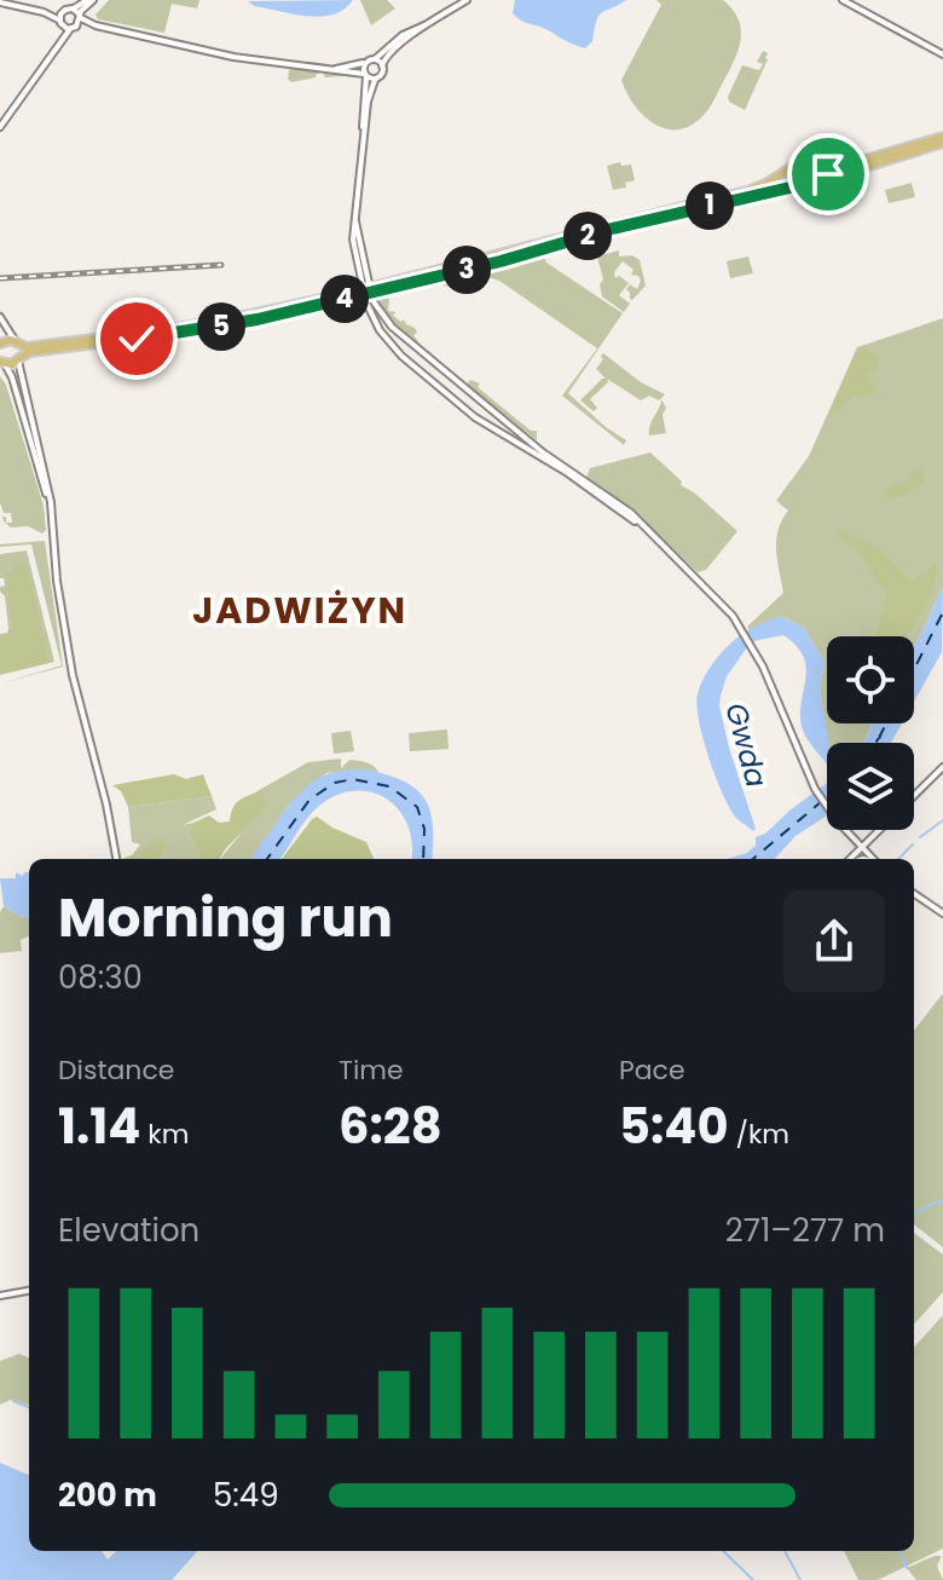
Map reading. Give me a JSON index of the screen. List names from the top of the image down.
{
  "districts": ["JADWIŻYN"],
  "water": ["Gwda"],
  "page": {
    "pins": [
      "1",
      "2",
      "3",
      "4",
      "5"
    ],
    "heading": ["Morning run", "08:30"],
    "stats": [
      ["Distance", "1.14 km"],
      ["Time", "6:28"],
      ["Pace", "5:40 /km"]
    ],
    "chart": ["Elevation", "271–277 m"],
    "list": [
      {
        "name": "200 m",
        "note": "5:49"
      }
    ]
  }
}
